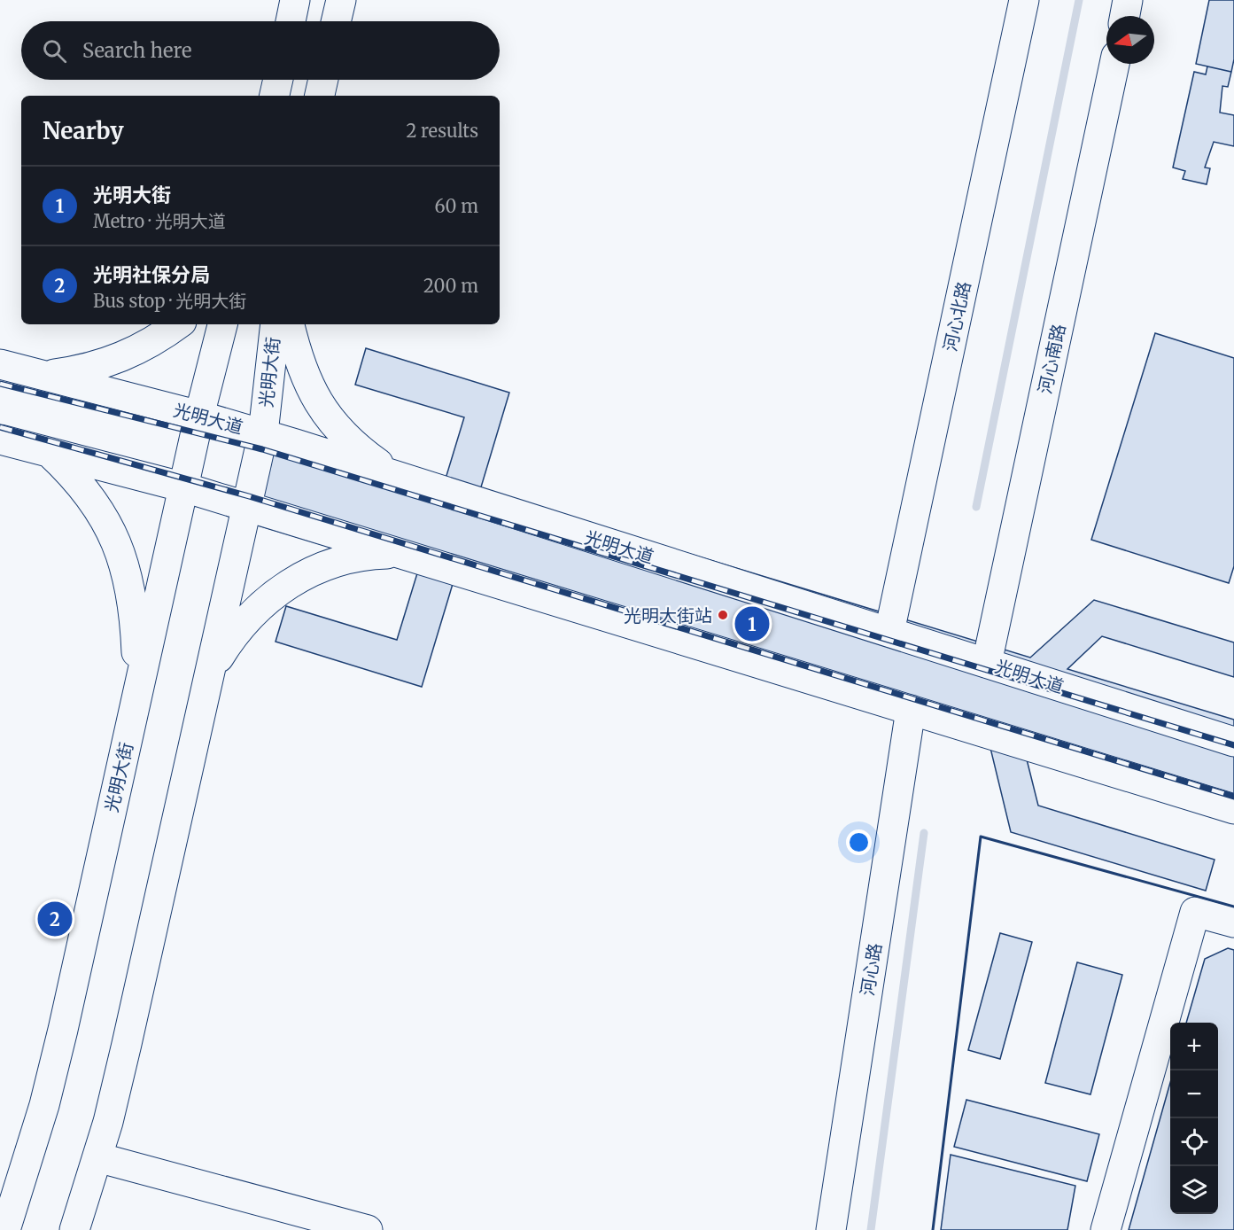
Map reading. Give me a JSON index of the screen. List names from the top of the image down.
{
  "streets": {
    "main road": [
      "河心北路",
      "河心南路",
      "光明大街",
      "光明大道",
      "河心路"
    ]
  },
  "crossings": [
    ["河心北路", "光明大道"],
    ["河心南路", "光明大道"],
    ["光明大街", "光明大道"]
  ],
  "places": ["光明大街站"],
  "north": "left",
  "page": {
    "search": "Search here",
    "heading": ["Nearby", "2 results"],
    "list": [
      {
        "mark": "1",
        "name": "光明大街",
        "note": "Metro · 光明大道",
        "value": "60 m"
      },
      {
        "mark": "2",
        "name": "光明社保分局",
        "note": "Bus stop · 光明大街",
        "value": "200 m"
      }
    ],
    "pins": ["1", "2"],
    "map_buttons": ["+", "−"]
  }
}
